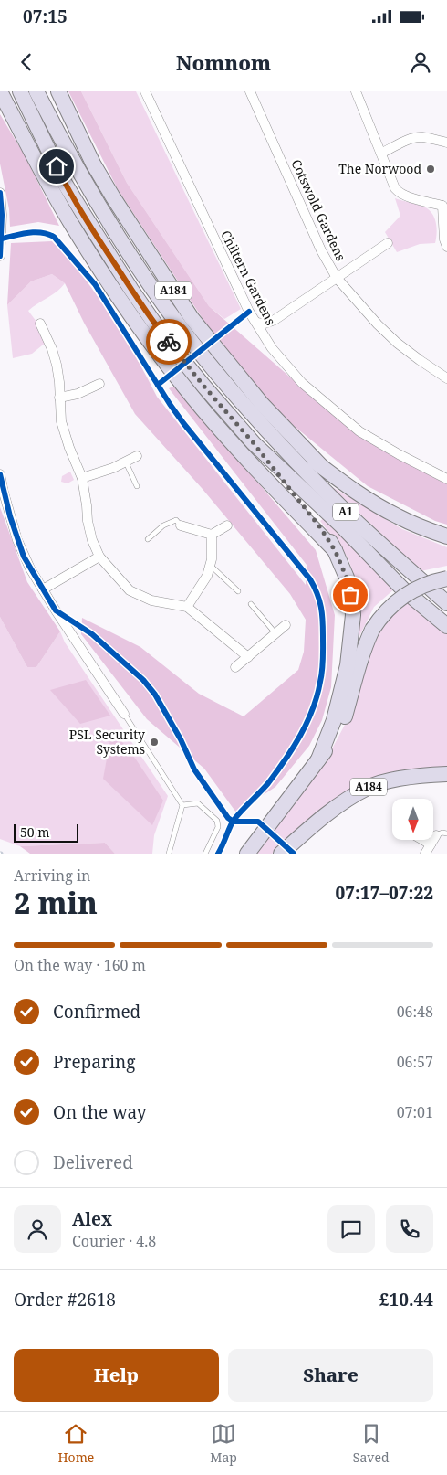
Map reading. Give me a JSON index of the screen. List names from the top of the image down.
{
  "streets": {
    "highway": ["A184", "A1"],
    "street": ["Cotswold Gardens", "Chiltern Gardens"]
  },
  "crossings": [
    ["A184", "A1"]
  ],
  "places": ["The Norwood", "PSL Security Systems"],
  "scale_bar": "50 m",
  "north": "bottom",
  "page": {
    "status": "07:15",
    "header": "Nomnom",
    "scale": "50 m",
    "heading": ["2 min", "Arriving in", "07:17–07:22"],
    "panel": [
      "Alex",
      "Courier · 4.8",
      "Order #2618",
      "£10.44"
    ],
    "bar": "On the way · 160 m",
    "list": [
      ["Confirmed", "06:48"],
      ["Preparing", "06:57"],
      ["On the way", "07:01"],
      "Delivered"
    ],
    "buttons": ["Help", "Share"],
    "tabs": ["Home", "Map", "Saved"]
  }
}
